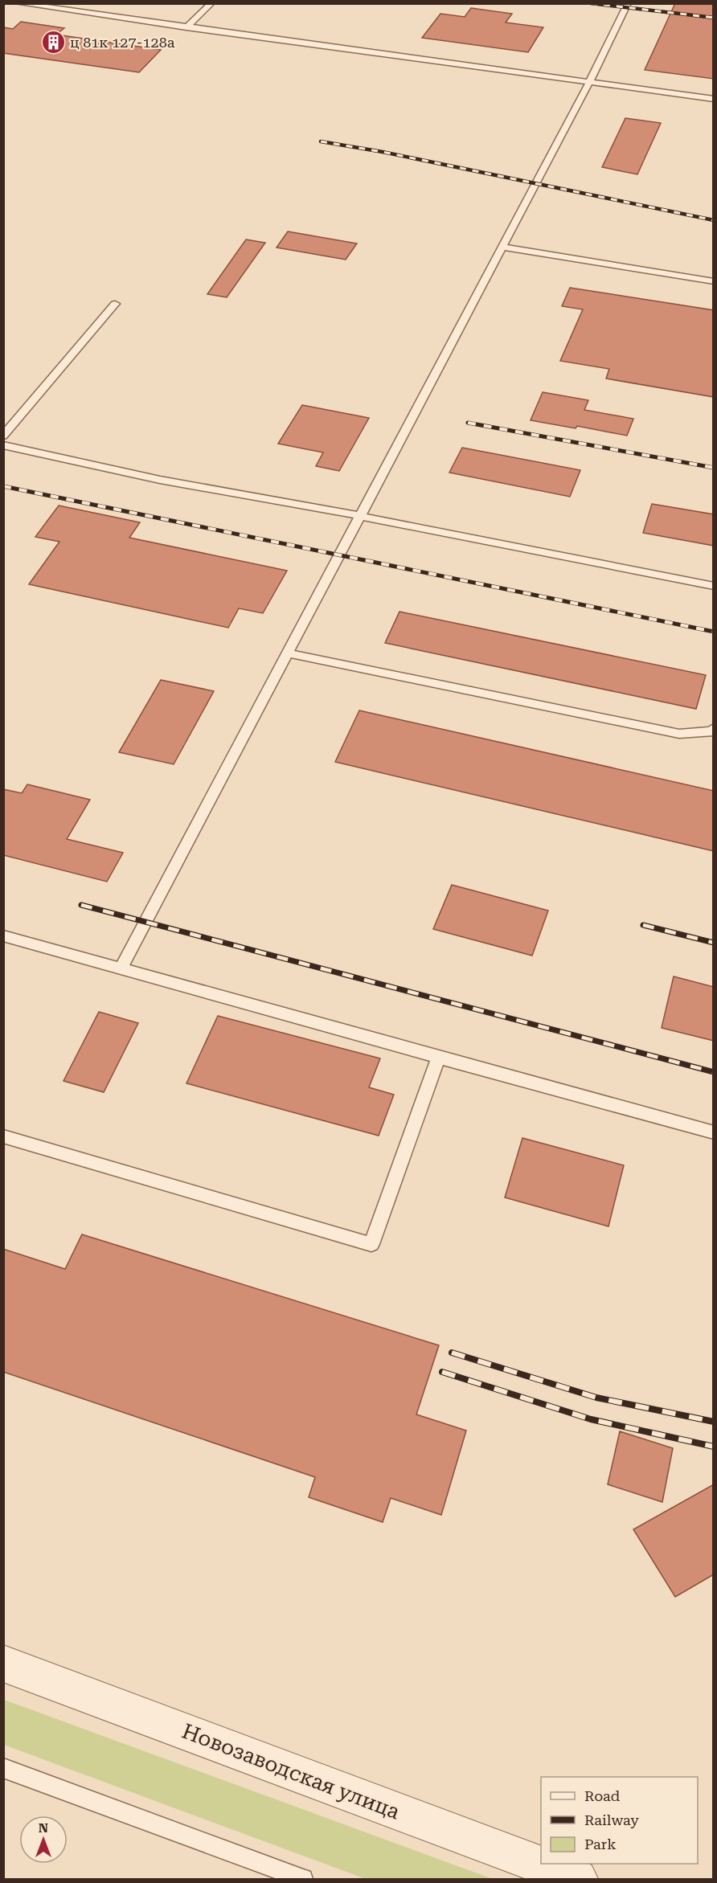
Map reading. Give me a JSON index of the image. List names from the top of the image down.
{
  "streets": {
    "street": ["Новозаводская улица"]
  },
  "places": {
    "building": ["ц 81к 127-128а"]
  },
  "legend": ["Road", "Railway", "Park"],
  "north": "top"
}
